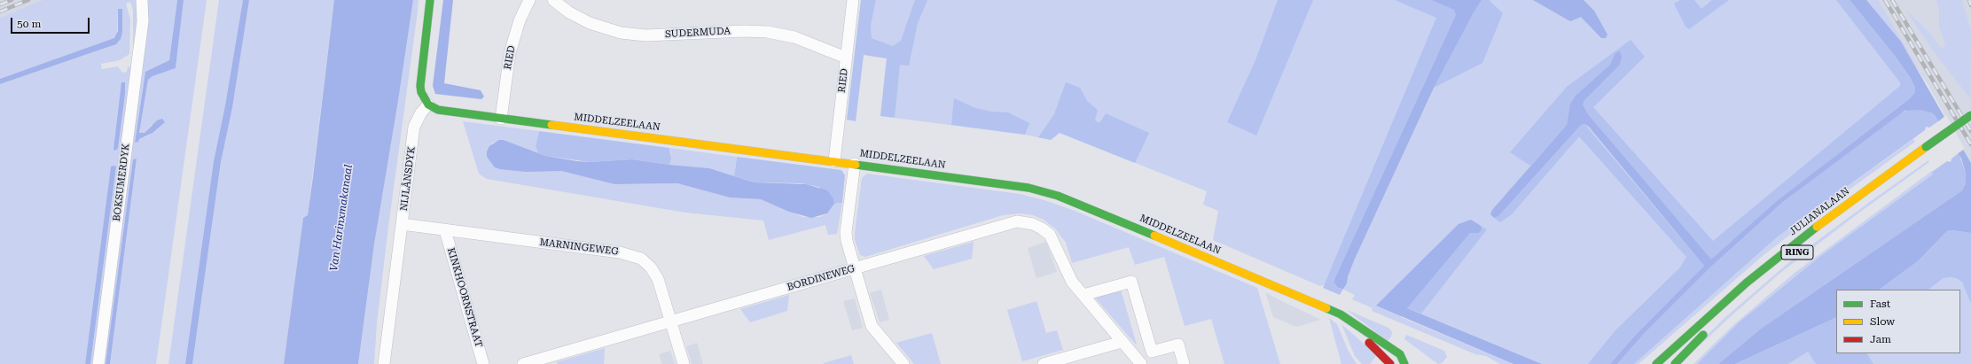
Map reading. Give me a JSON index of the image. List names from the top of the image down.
{
  "streets": {
    "street": [
      "SUDERMUDA",
      "RIED",
      "MIDDELZEELAAN",
      "NIJLÂNSDYK",
      "BOKSUMERDYK",
      "JULIANALAAN",
      "MARNINGEWEG",
      "RING",
      "BORDINEWEG",
      "KINKHOORNSTRAAT"
    ]
  },
  "crossings": [
    ["SUDERMUDA", "RIED"],
    ["RIED", "MIDDELZEELAAN"],
    ["MIDDELZEELAAN", "NIJLÂNSDYK"],
    ["NIJLÂNSDYK", "MARNINGEWEG"],
    ["MARNINGEWEG", "BORDINEWEG"],
    ["MARNINGEWEG", "KINKHOORNSTRAAT"]
  ],
  "water": ["Van Harinxmakanaal"],
  "legend": ["Fast", "Slow", "Jam"],
  "scale_bar": "50 m"
}
